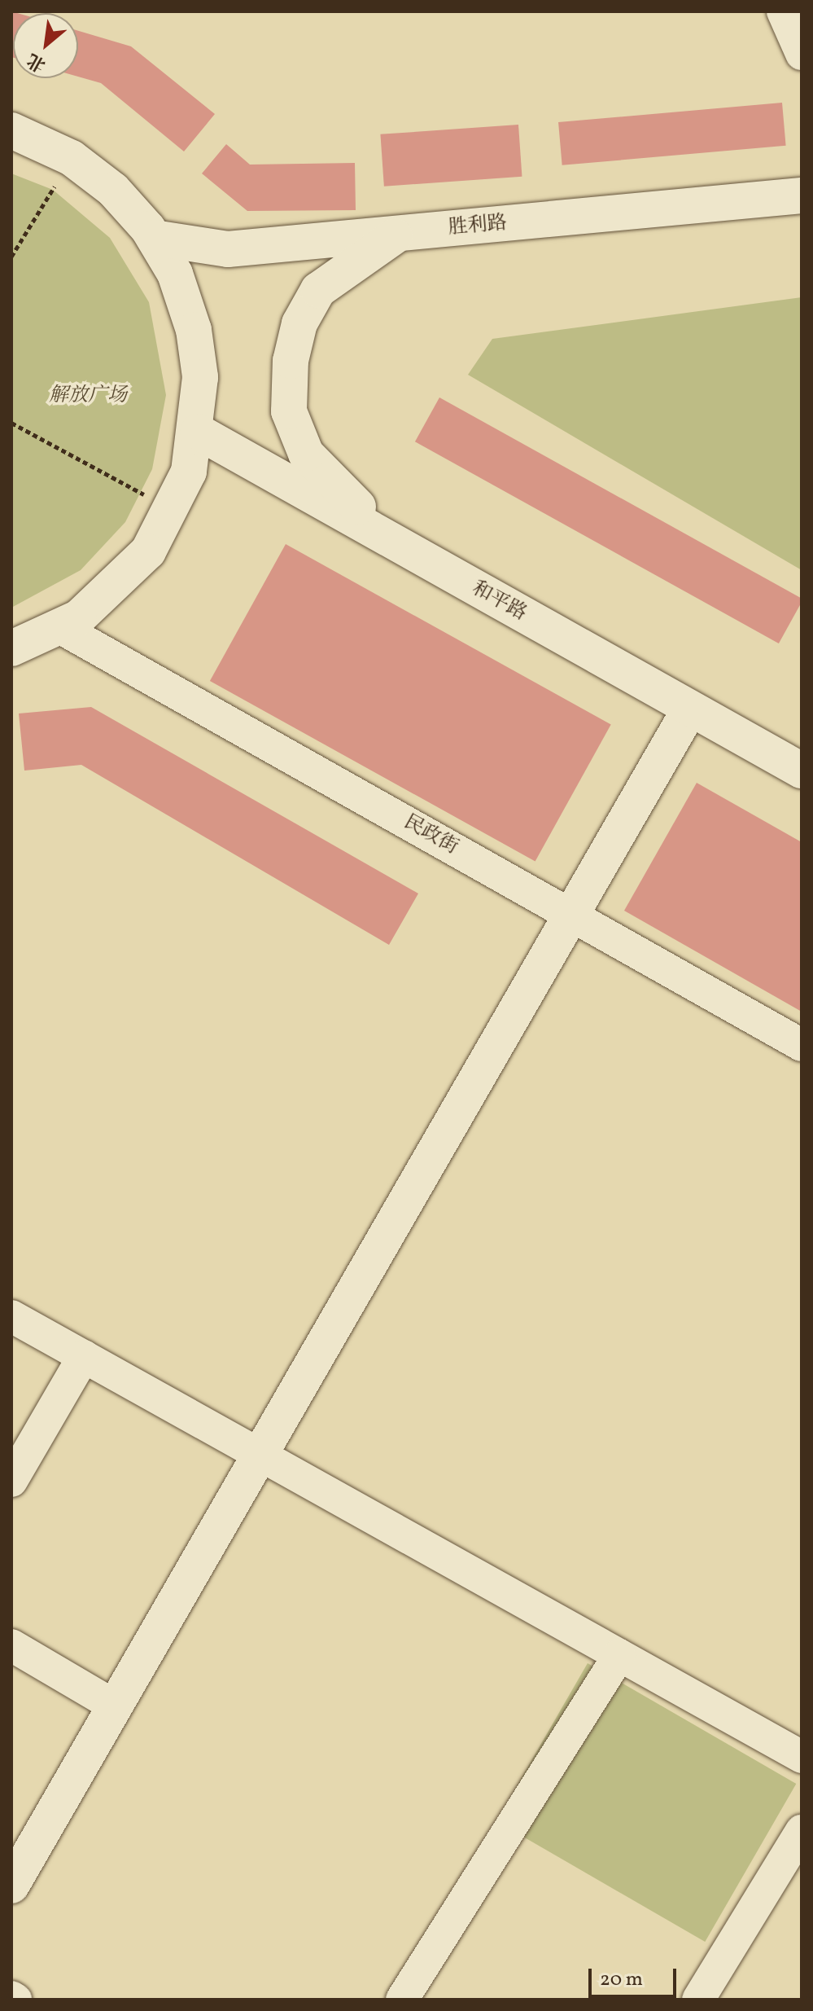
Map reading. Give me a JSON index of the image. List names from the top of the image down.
{
  "streets": {
    "main road": ["胜利路", "和平路"],
    "street": ["民政街"]
  },
  "parks": ["解放广场"],
  "scale_bar": "20 m",
  "north": "bottom left"
}
